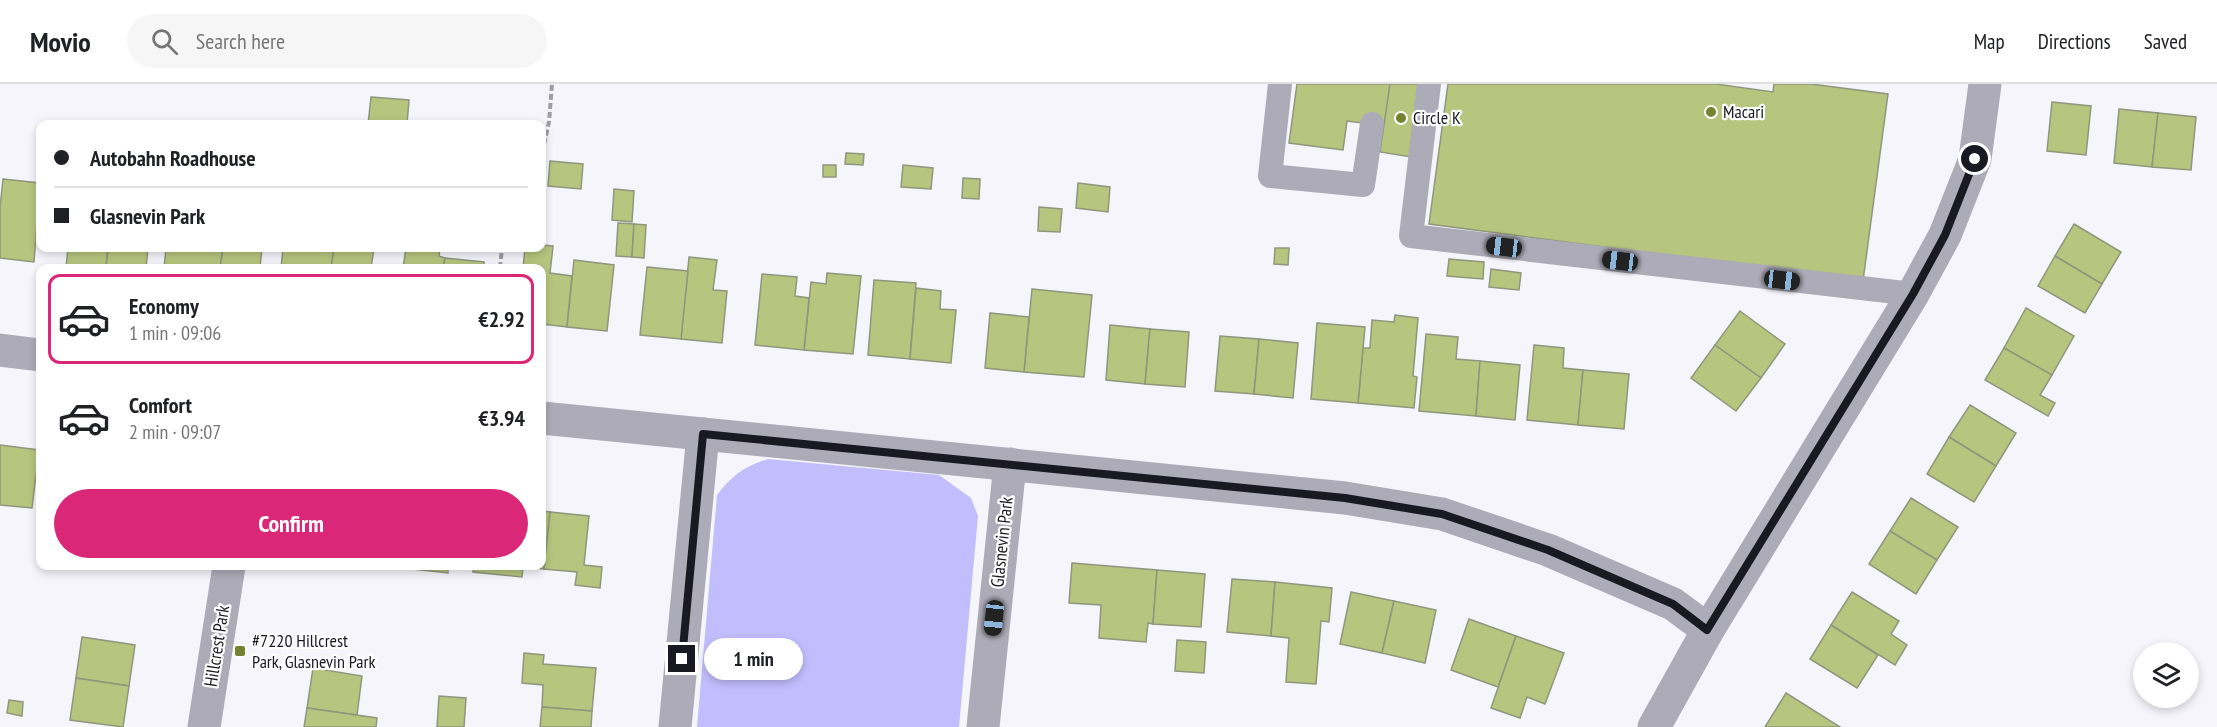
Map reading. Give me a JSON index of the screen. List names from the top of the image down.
{
  "streets": {
    "street": ["Glasnevin Park", "Hillcrest Park"]
  },
  "places": {
    "other": ["Macari", "Circle K"],
    "transit": ["#7220 Hillcrest Park, Glasnevin Park"]
  },
  "page": {
    "header": "Movio",
    "search": "Search here",
    "nav": ["Map", "Directions", "Saved"],
    "banner": ["Autobahn Roadhouse", "Glasnevin Park"],
    "list": [
      {
        "name": "Economy",
        "note": "1 min · 09:06",
        "value": "€2.92"
      },
      {
        "name": "Comfort",
        "note": "2 min · 09:07",
        "value": "€3.94"
      }
    ],
    "buttons": "Confirm",
    "bubble": "1 min"
  }
}
